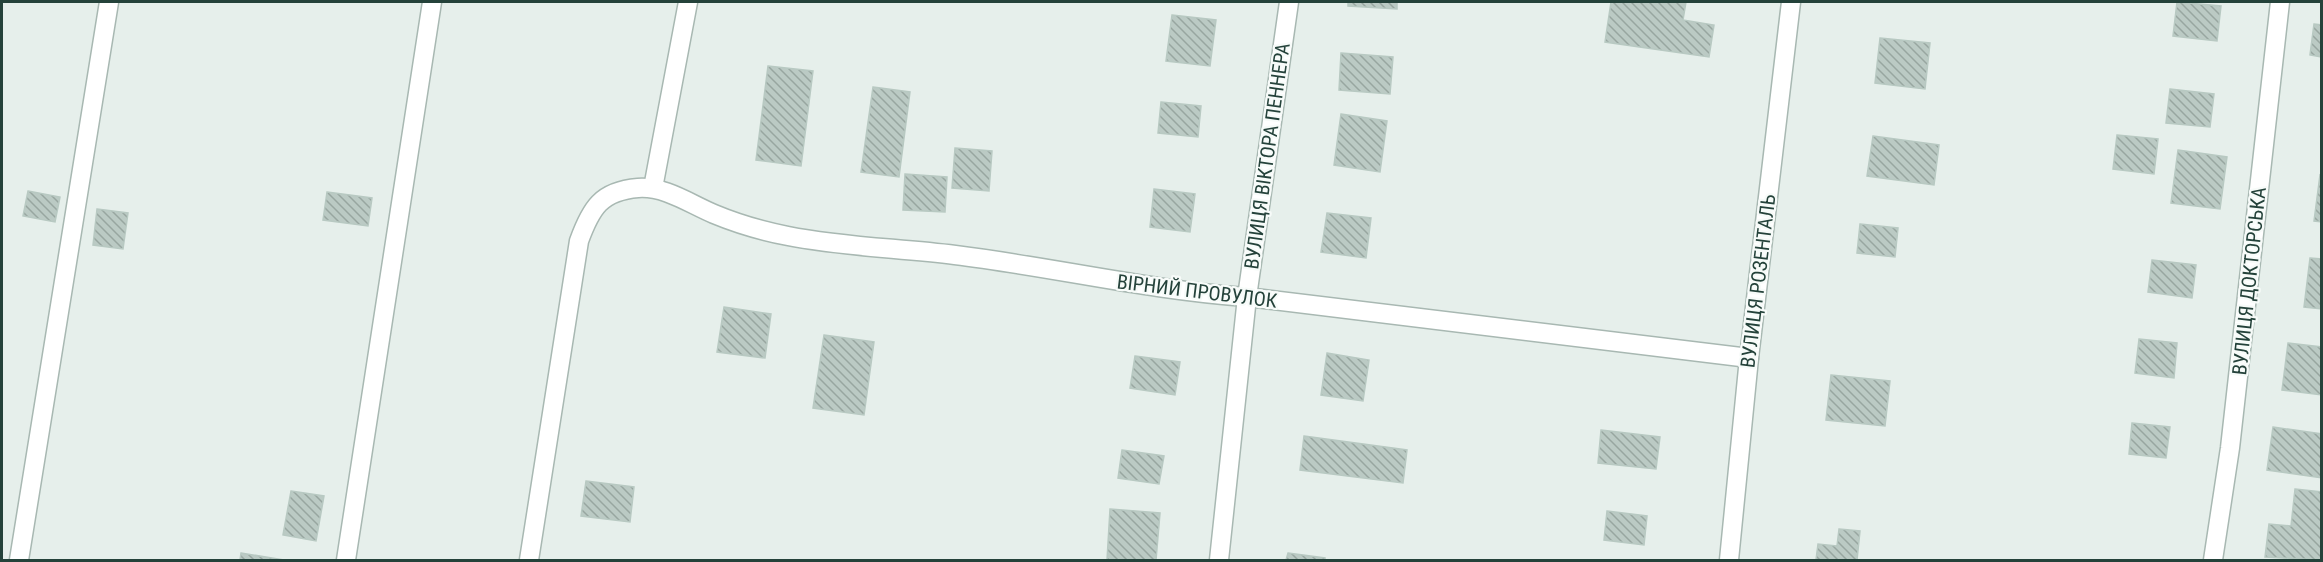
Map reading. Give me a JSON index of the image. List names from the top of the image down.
{
  "streets": {
    "street": [
      "ВУЛИЦЯ ВІКТОРА ПЕННЕРА",
      "ВУЛИЦЯ РОЗЕНТАЛЬ",
      "ВУЛИЦЯ ДОКТОРСЬКА",
      "ВІРНИЙ ПРОВУЛОК"
    ]
  },
  "crossings": [
    ["ВУЛИЦЯ ВІКТОРА ПЕННЕРА", "ВІРНИЙ ПРОВУЛОК"],
    ["ВУЛИЦЯ РОЗЕНТАЛЬ", "ВІРНИЙ ПРОВУЛОК"]
  ]
}
